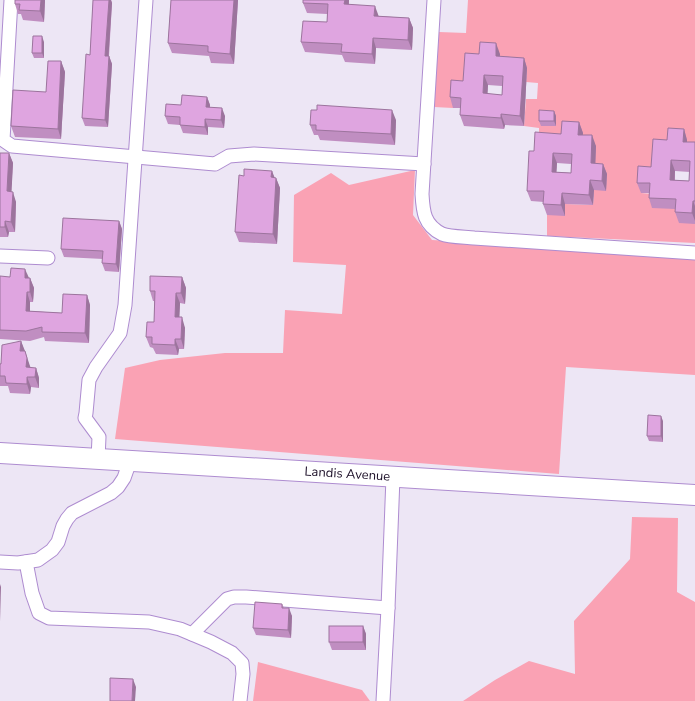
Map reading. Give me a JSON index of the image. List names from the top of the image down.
{
  "streets": {
    "main road": ["Landis Avenue"]
  }
}
